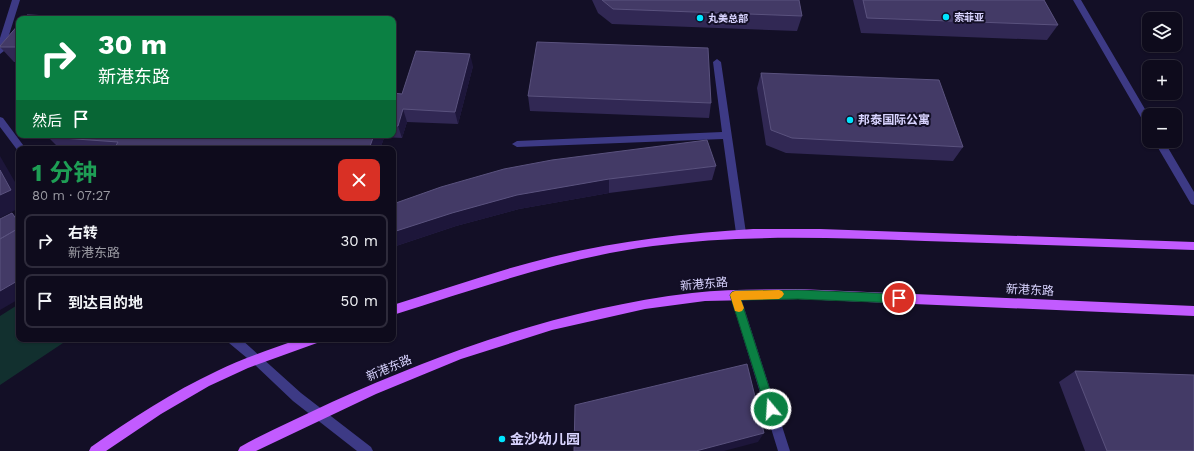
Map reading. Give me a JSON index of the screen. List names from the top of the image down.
{
  "streets": {
    "main road": ["新港东路"]
  },
  "places": [
    "索菲亚",
    "丸美总部",
    "邦泰国际公寓",
    "金沙幼儿园"
  ],
  "page": {
    "map_buttons": ["+", "−"],
    "turn": ["30 m", "新港东路"],
    "then": "然后",
    "heading": ["1 分钟", "80 m · 07:27"],
    "list": [
      {
        "name": "右转",
        "note": "新港东路",
        "value": "30 m"
      },
      {
        "name": "到达目的地",
        "value": "50 m"
      }
    ]
  }
}
